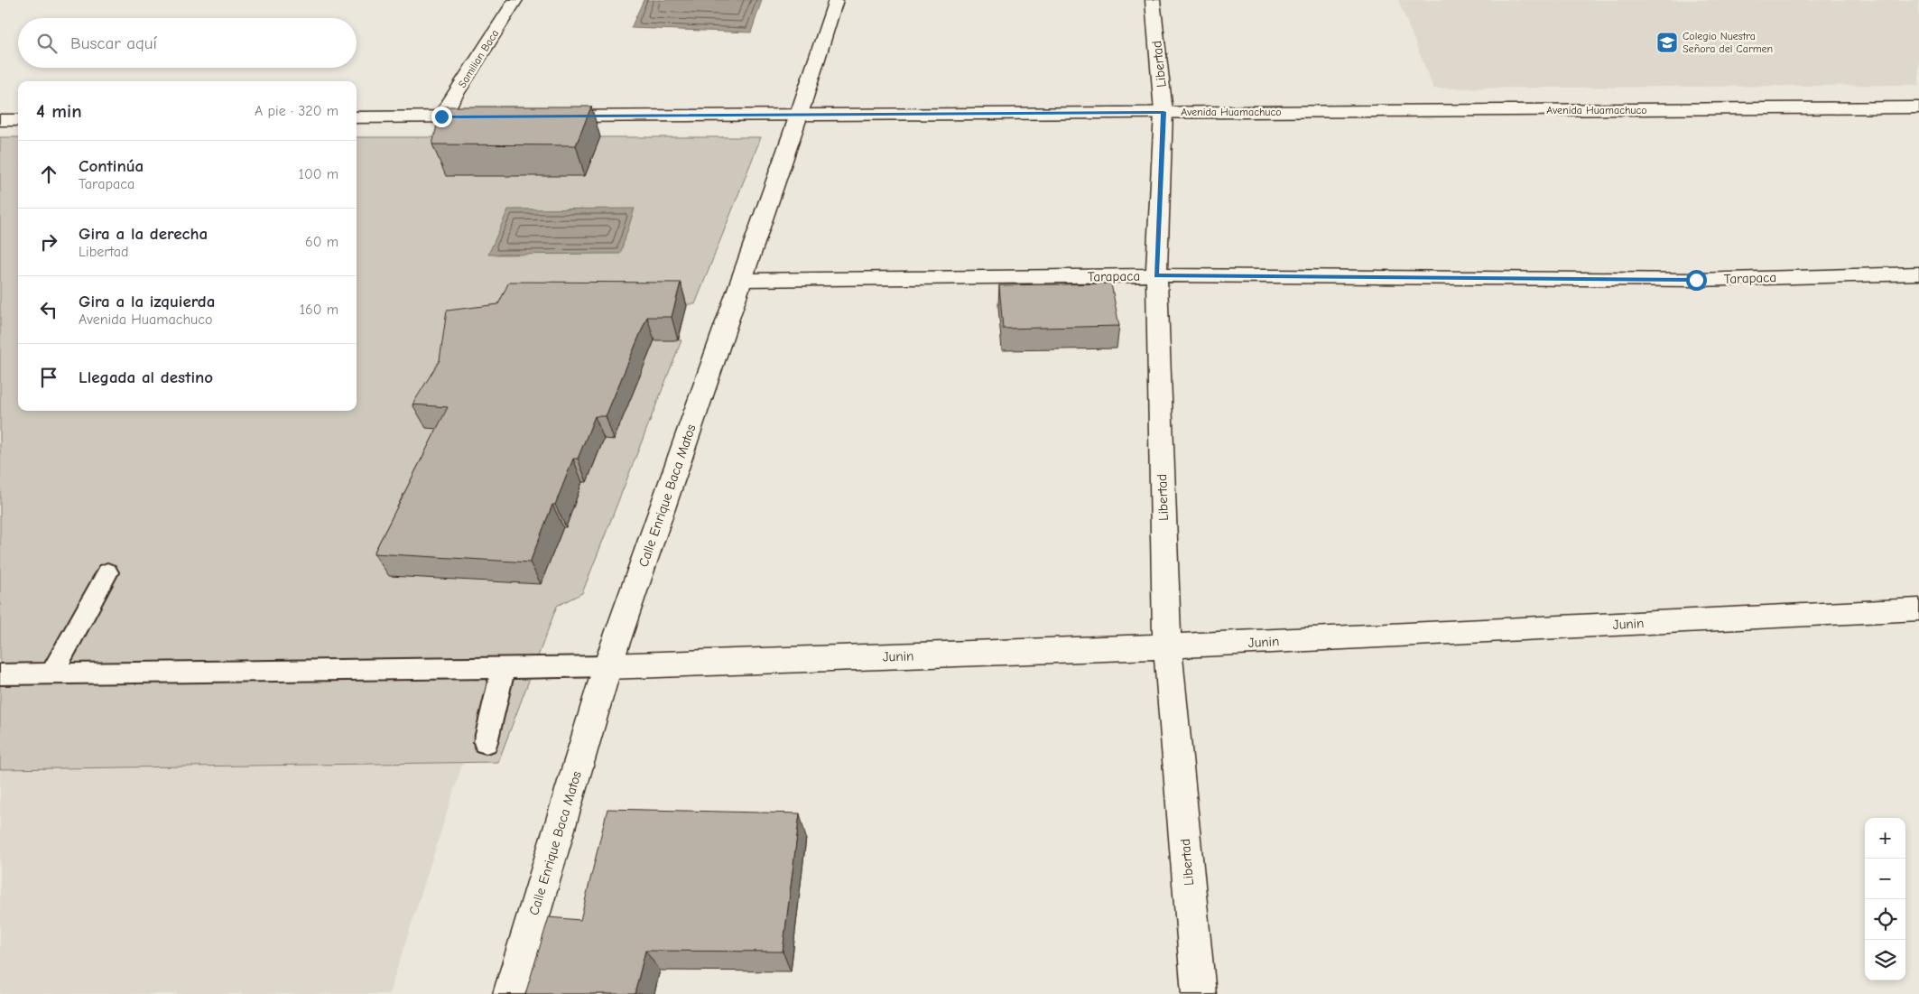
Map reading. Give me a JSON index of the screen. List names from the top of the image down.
{
  "streets": {
    "street": [
      "Samilian Baca",
      "Libertad",
      "Avenida Huamachuco",
      "Tarapaca",
      "Calle Enrique Baca Matos",
      "Junin"
    ]
  },
  "crossings": [
    ["Libertad", "Avenida Huamachuco"],
    ["Libertad", "Tarapaca"],
    ["Libertad", "Junin"],
    ["Avenida Huamachuco", "Calle Enrique Baca Matos"],
    ["Tarapaca", "Calle Enrique Baca Matos"],
    ["Calle Enrique Baca Matos", "Junin"]
  ],
  "places": {
    "school or university": ["Colegio Nuestra Señora del Carmen"]
  },
  "page": {
    "search": "Buscar aquí",
    "heading": ["4 min", "A pie · 320 m"],
    "list": [
      ["Continúa", "Tarapaca", "100 m"],
      ["Gira a la derecha", "Libertad", "60 m"],
      ["Gira a la izquierda", "Avenida Huamachuco", "160 m"],
      "Llegada al destino"
    ],
    "map_buttons": ["+", "−"]
  }
}
